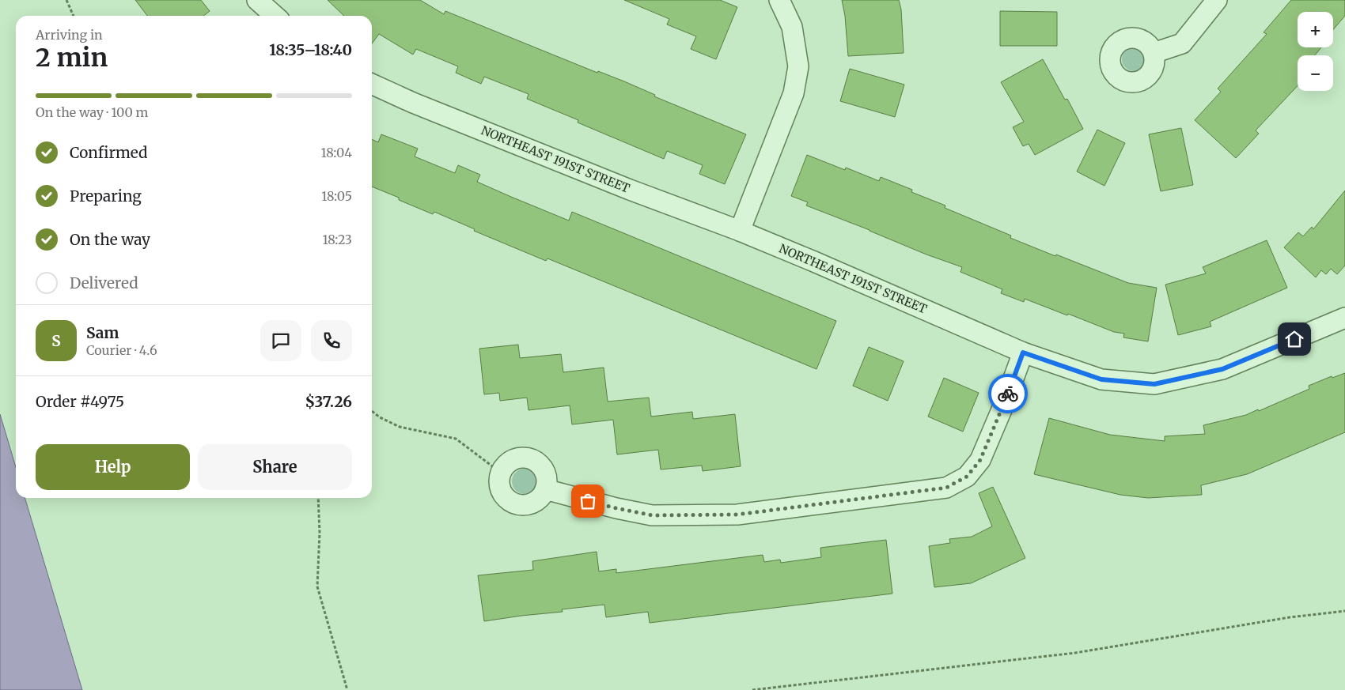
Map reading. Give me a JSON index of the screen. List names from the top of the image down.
{
  "streets": {
    "street": ["NORTHEAST 191ST STREET"]
  },
  "page": {
    "map_buttons": ["+", "−"],
    "heading": ["2 min", "Arriving in", "18:35–18:40"],
    "panel": [
      "Sam",
      "Courier · 4.6",
      "Order #4975",
      "$37.26"
    ],
    "bar": "On the way · 100 m",
    "list": [
      ["Confirmed", "18:04"],
      ["Preparing", "18:05"],
      ["On the way", "18:23"],
      "Delivered"
    ],
    "round": "S",
    "buttons": ["Help", "Share"]
  }
}
